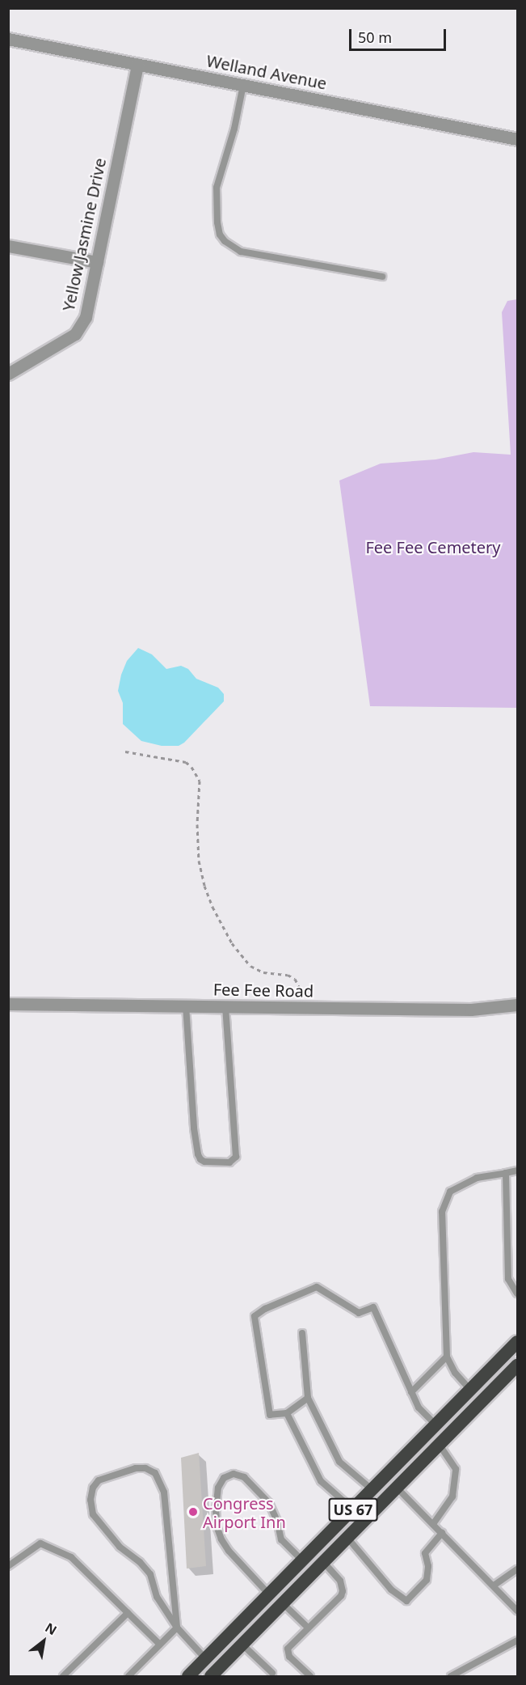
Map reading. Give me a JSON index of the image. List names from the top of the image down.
{
  "streets": {
    "highway": ["US 67"],
    "street": ["Welland Avenue", "Yellow Jasmine Drive", "Fee Fee Road"]
  },
  "crossings": [
    ["Welland Avenue", "Yellow Jasmine Drive"]
  ],
  "parks": ["Fee Fee Cemetery"],
  "places": ["Congress Airport Inn"],
  "scale_bar": "50 m",
  "north": "top right"
}
